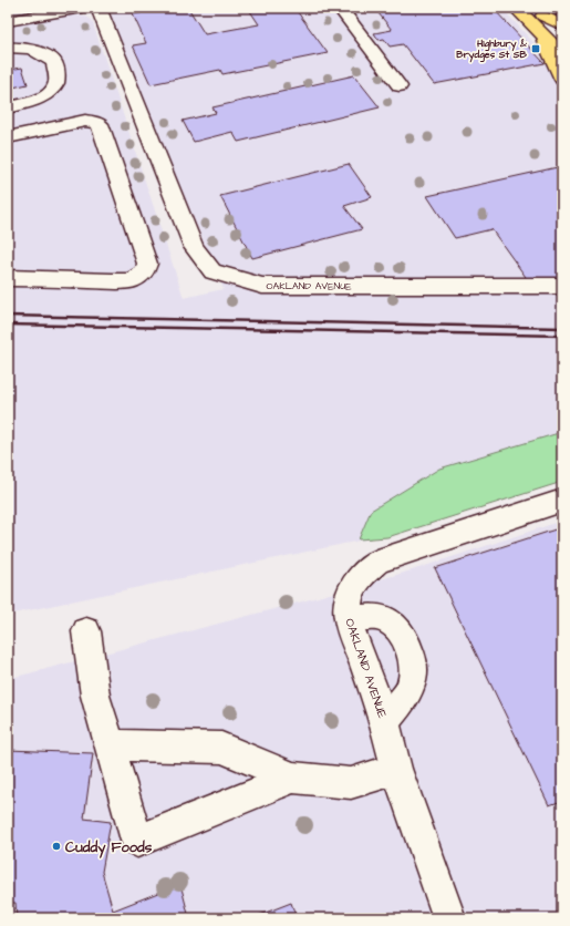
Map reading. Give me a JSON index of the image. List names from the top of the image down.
{
  "streets": {
    "street": ["OAKLAND AVENUE"]
  },
  "places": {
    "transit": ["Highbury & Brydges St SB"],
    "other": ["Cuddy Foods"]
  }
}
